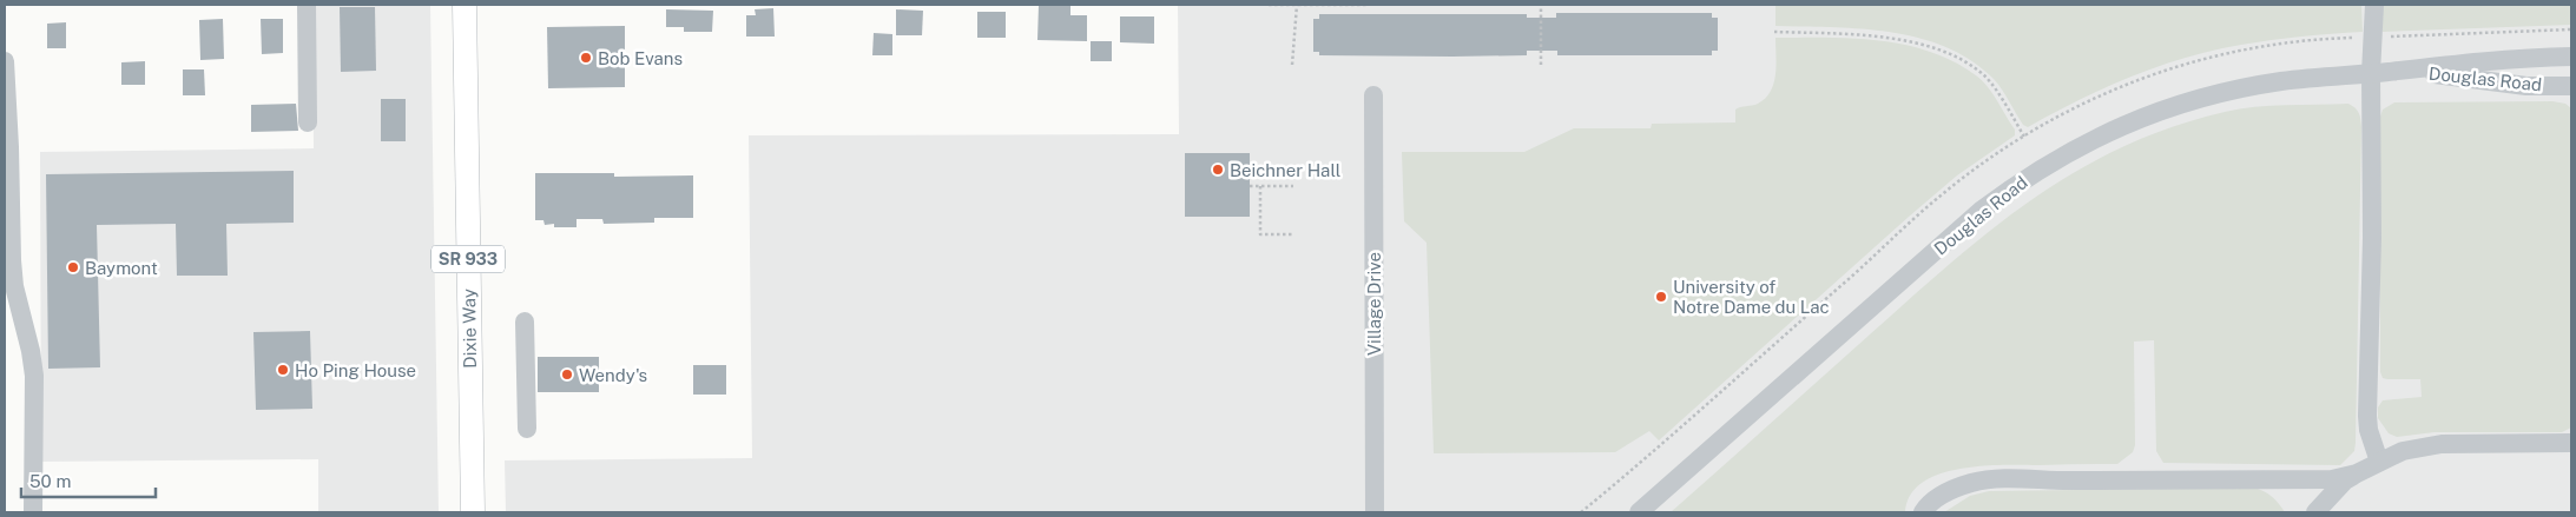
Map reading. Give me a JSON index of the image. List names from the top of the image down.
{
  "streets": {
    "main road": ["SR 933", "Dixie Way"],
    "street": ["Douglas Road", "Village Drive"]
  },
  "places": [
    "Bob Evans",
    "Beichner Hall",
    "Baymont",
    "University of Notre Dame du Lac",
    "Ho Ping House",
    "Wendy's"
  ],
  "scale_bar": "50 m"
}
